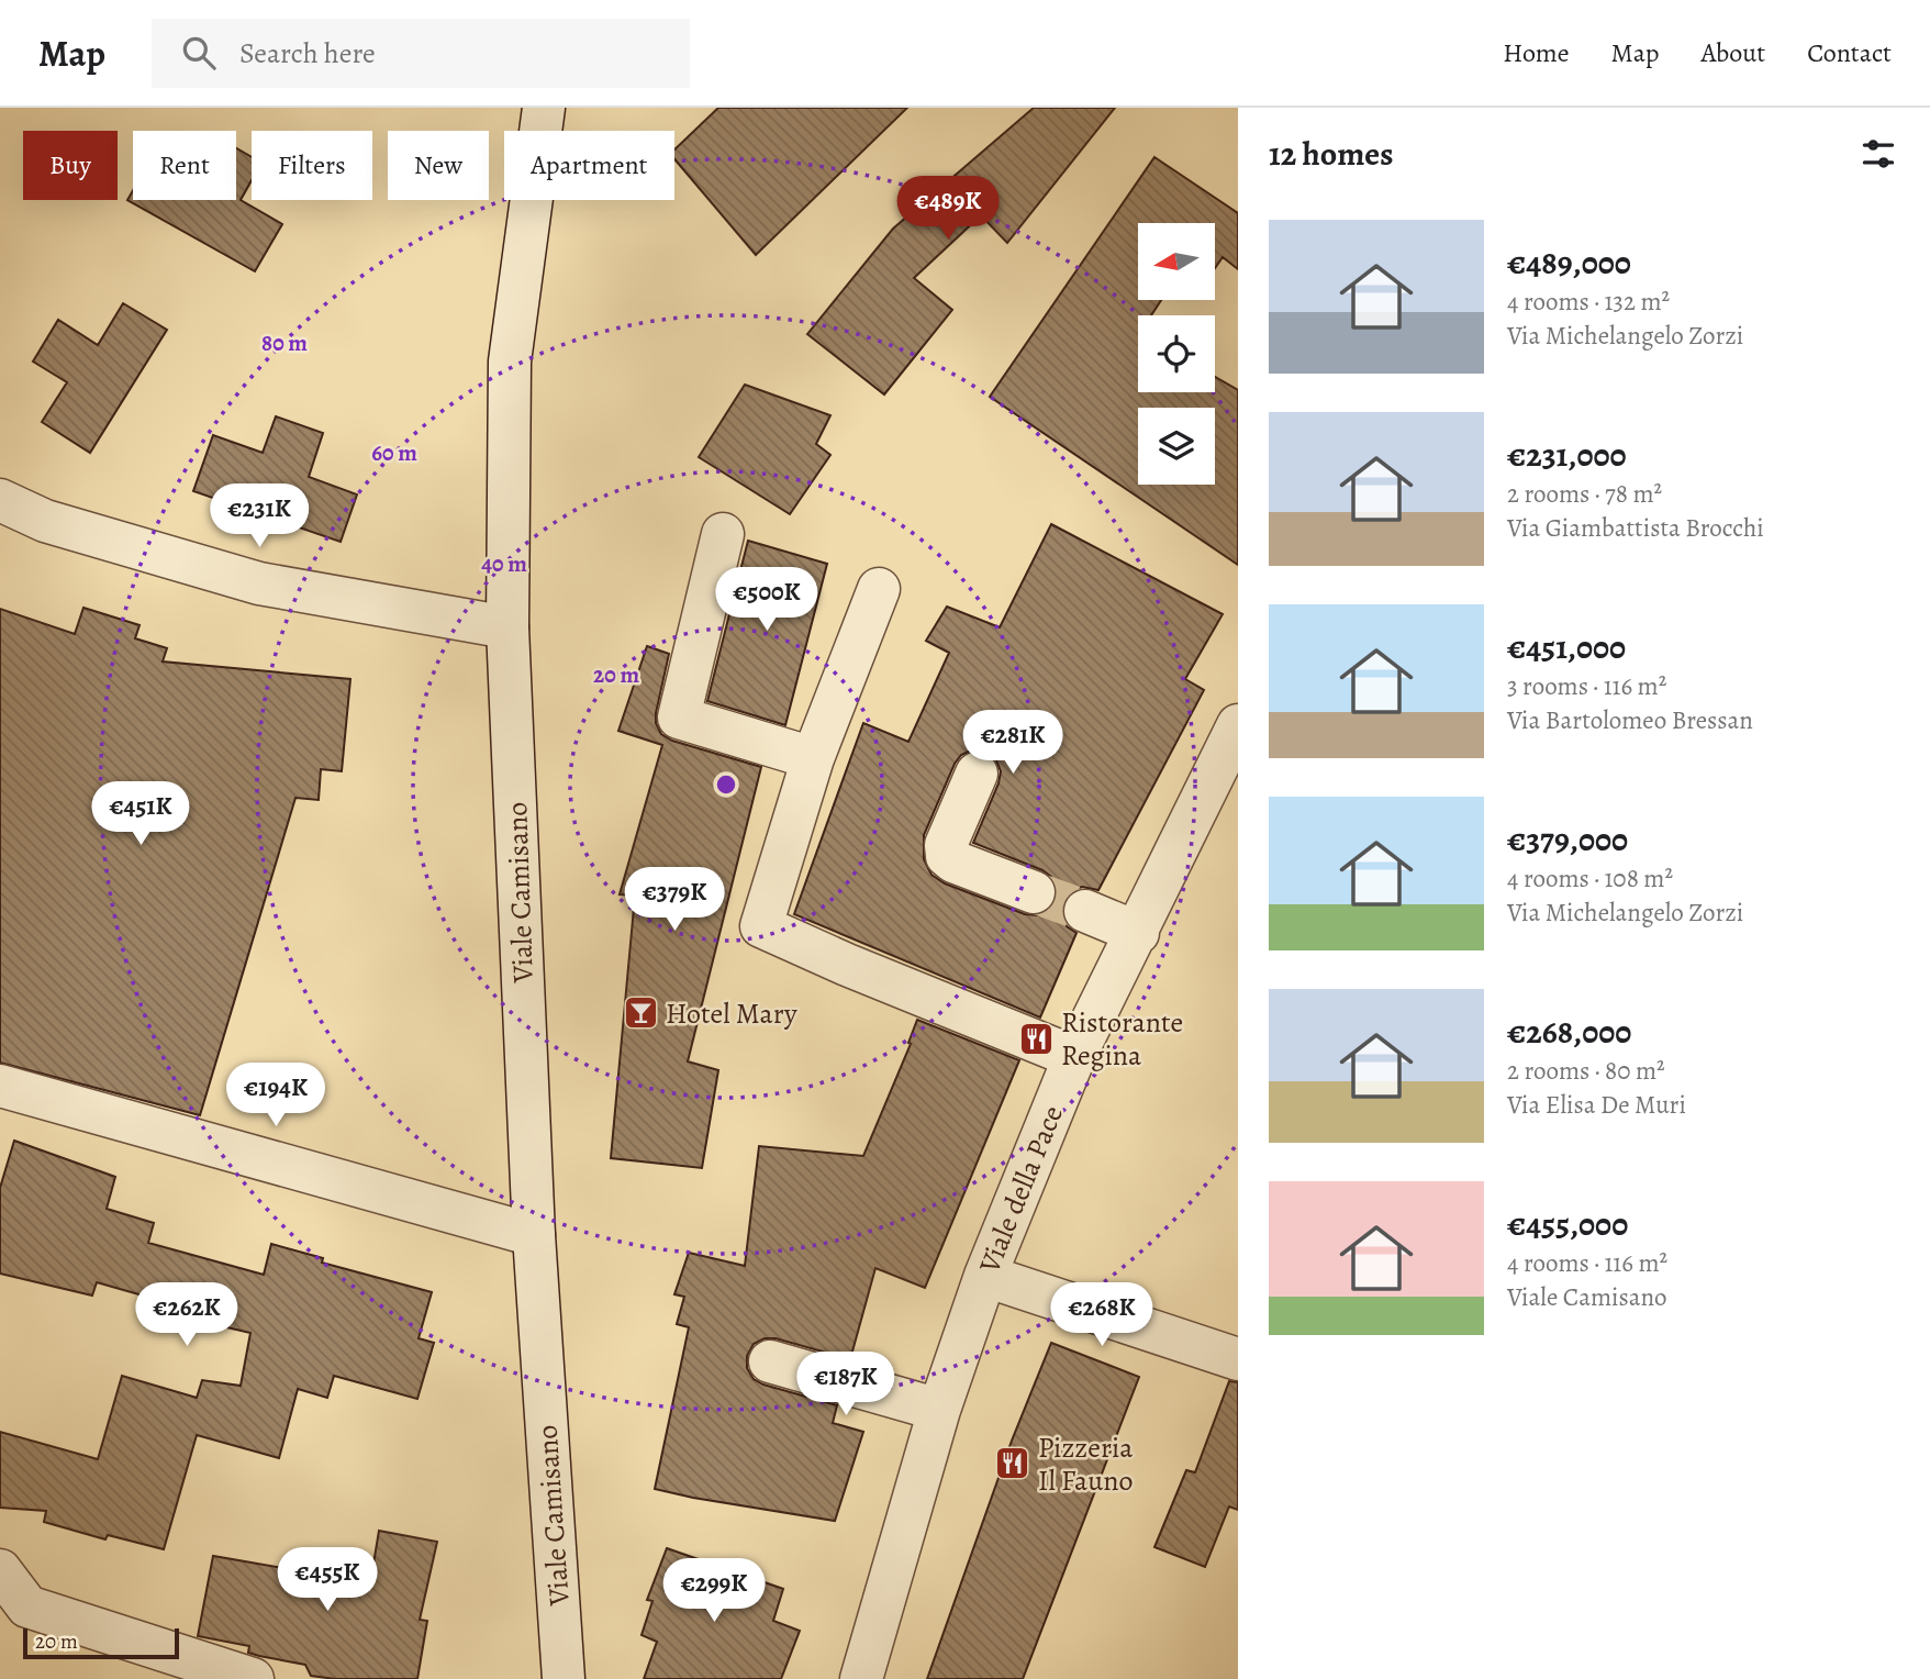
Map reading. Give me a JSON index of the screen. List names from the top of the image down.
{
  "streets": {
    "street": ["Viale Camisano", "Viale della Pace"]
  },
  "places": {
    "bar": ["Hotel Mary"],
    "restaurant": ["Ristorante Regina", "Pizzeria Il Fauno"]
  },
  "scale_bar": "20 m",
  "north": "left",
  "page": {
    "header": "Map",
    "search": "Search here",
    "nav": [
      "Home",
      "Map",
      "About",
      "Contact"
    ],
    "heading": "12 homes",
    "chip": [
      "Buy",
      "Rent",
      "Filters",
      "New",
      "Apartment"
    ],
    "price": [
      "€489K",
      "€231K",
      "€500K",
      "€281K",
      "€451K",
      "€379K",
      "€194K",
      "€262K",
      "€268K",
      "€187K",
      "€455K",
      "€299K"
    ],
    "list": [
      {
        "name": "€489,000",
        "note": "4 rooms · 132 m² · Via Michelangelo Zorzi"
      },
      {
        "name": "€231,000",
        "note": "2 rooms · 78 m² · Via Giambattista Brocchi"
      },
      {
        "name": "€451,000",
        "note": "3 rooms · 116 m² · Via Bartolomeo Bressan"
      },
      {
        "name": "€379,000",
        "note": "4 rooms · 108 m² · Via Michelangelo Zorzi"
      },
      {
        "name": "€268,000",
        "note": "2 rooms · 80 m² · Via Elisa De Muri"
      },
      {
        "name": "€455,000",
        "note": "4 rooms · 116 m² · Viale Camisano"
      }
    ],
    "scale": "20 m"
  },
  "rings": [
    "80 m",
    "60 m",
    "40 m",
    "20 m"
  ]
}
